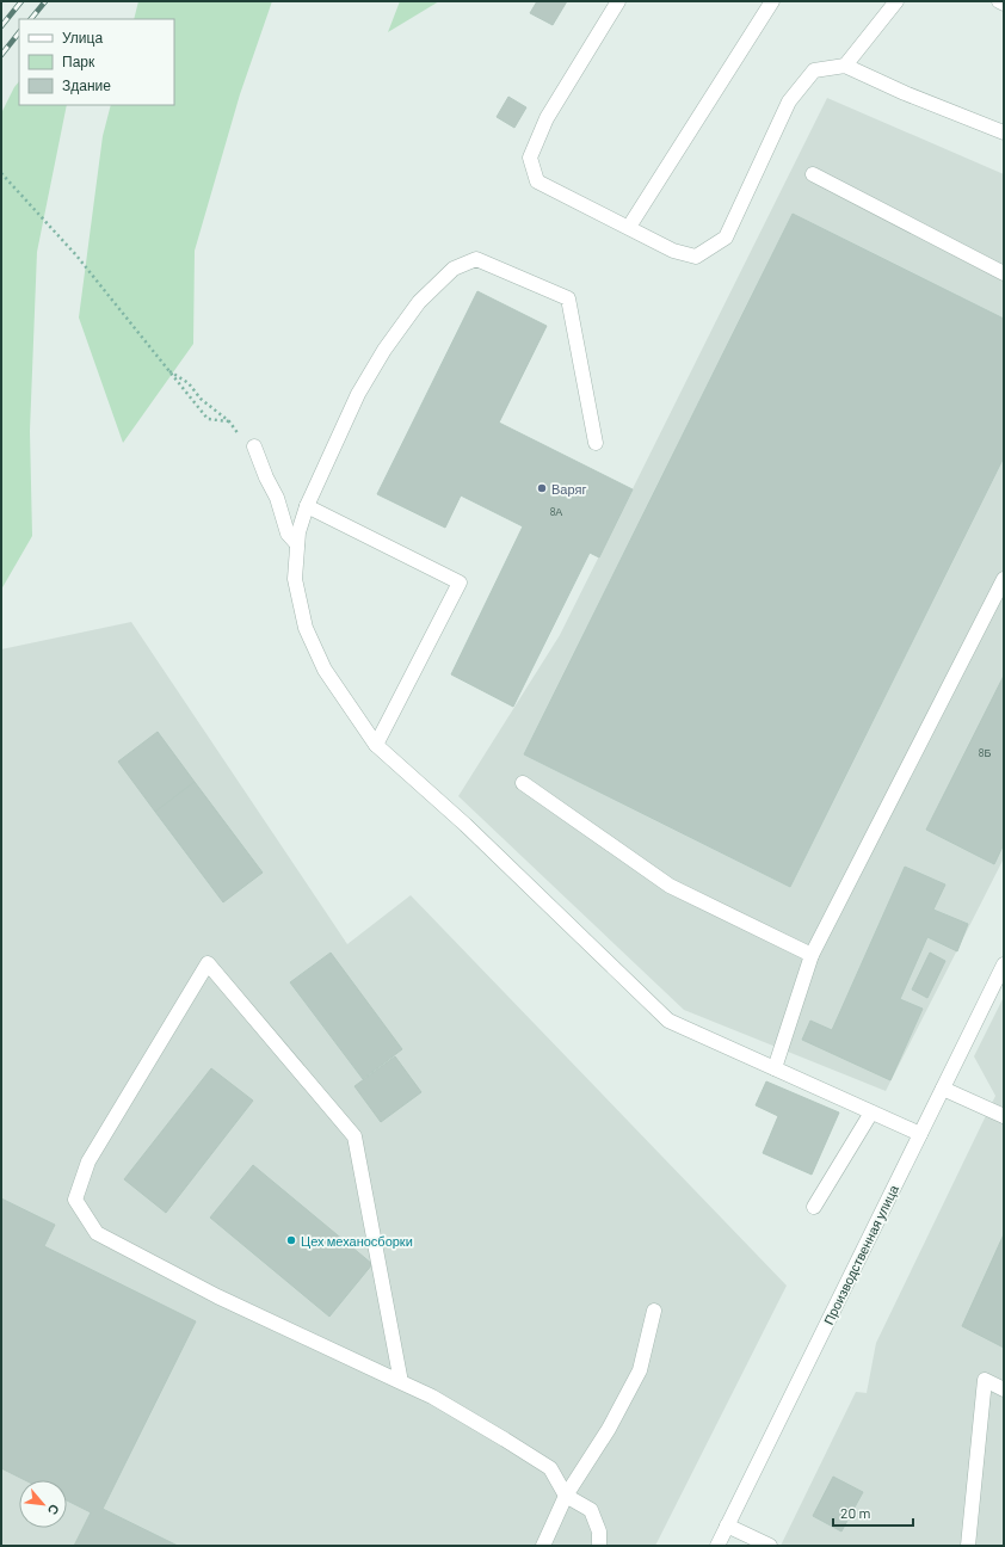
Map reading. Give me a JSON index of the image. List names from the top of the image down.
{
  "streets": {
    "street": ["Производственная улица"]
  },
  "places": ["Варяг", "Цех механосборки"],
  "house_numbers": ["8А", "8Б"],
  "legend": ["Улица", "Парк", "Здание"],
  "scale_bar": "20 m",
  "north": "bottom right"
}
